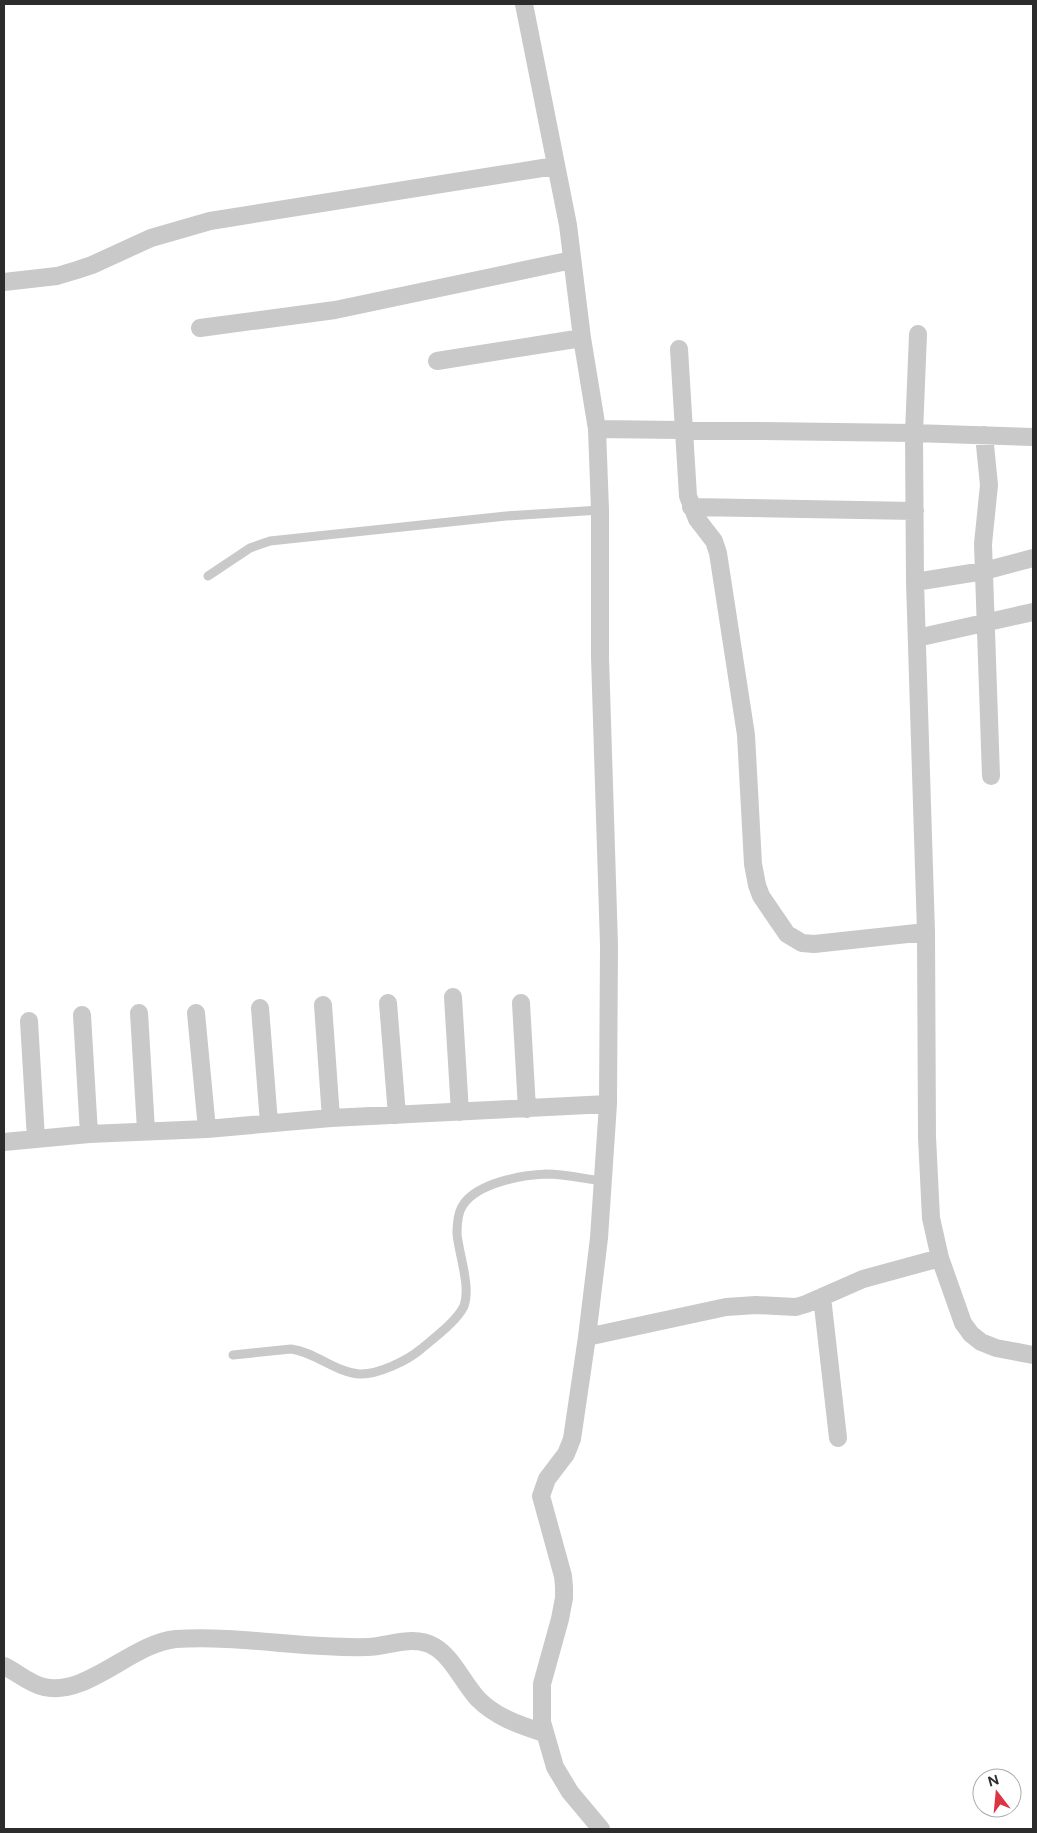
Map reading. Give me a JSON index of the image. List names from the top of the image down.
{
  "north": "top"
}
